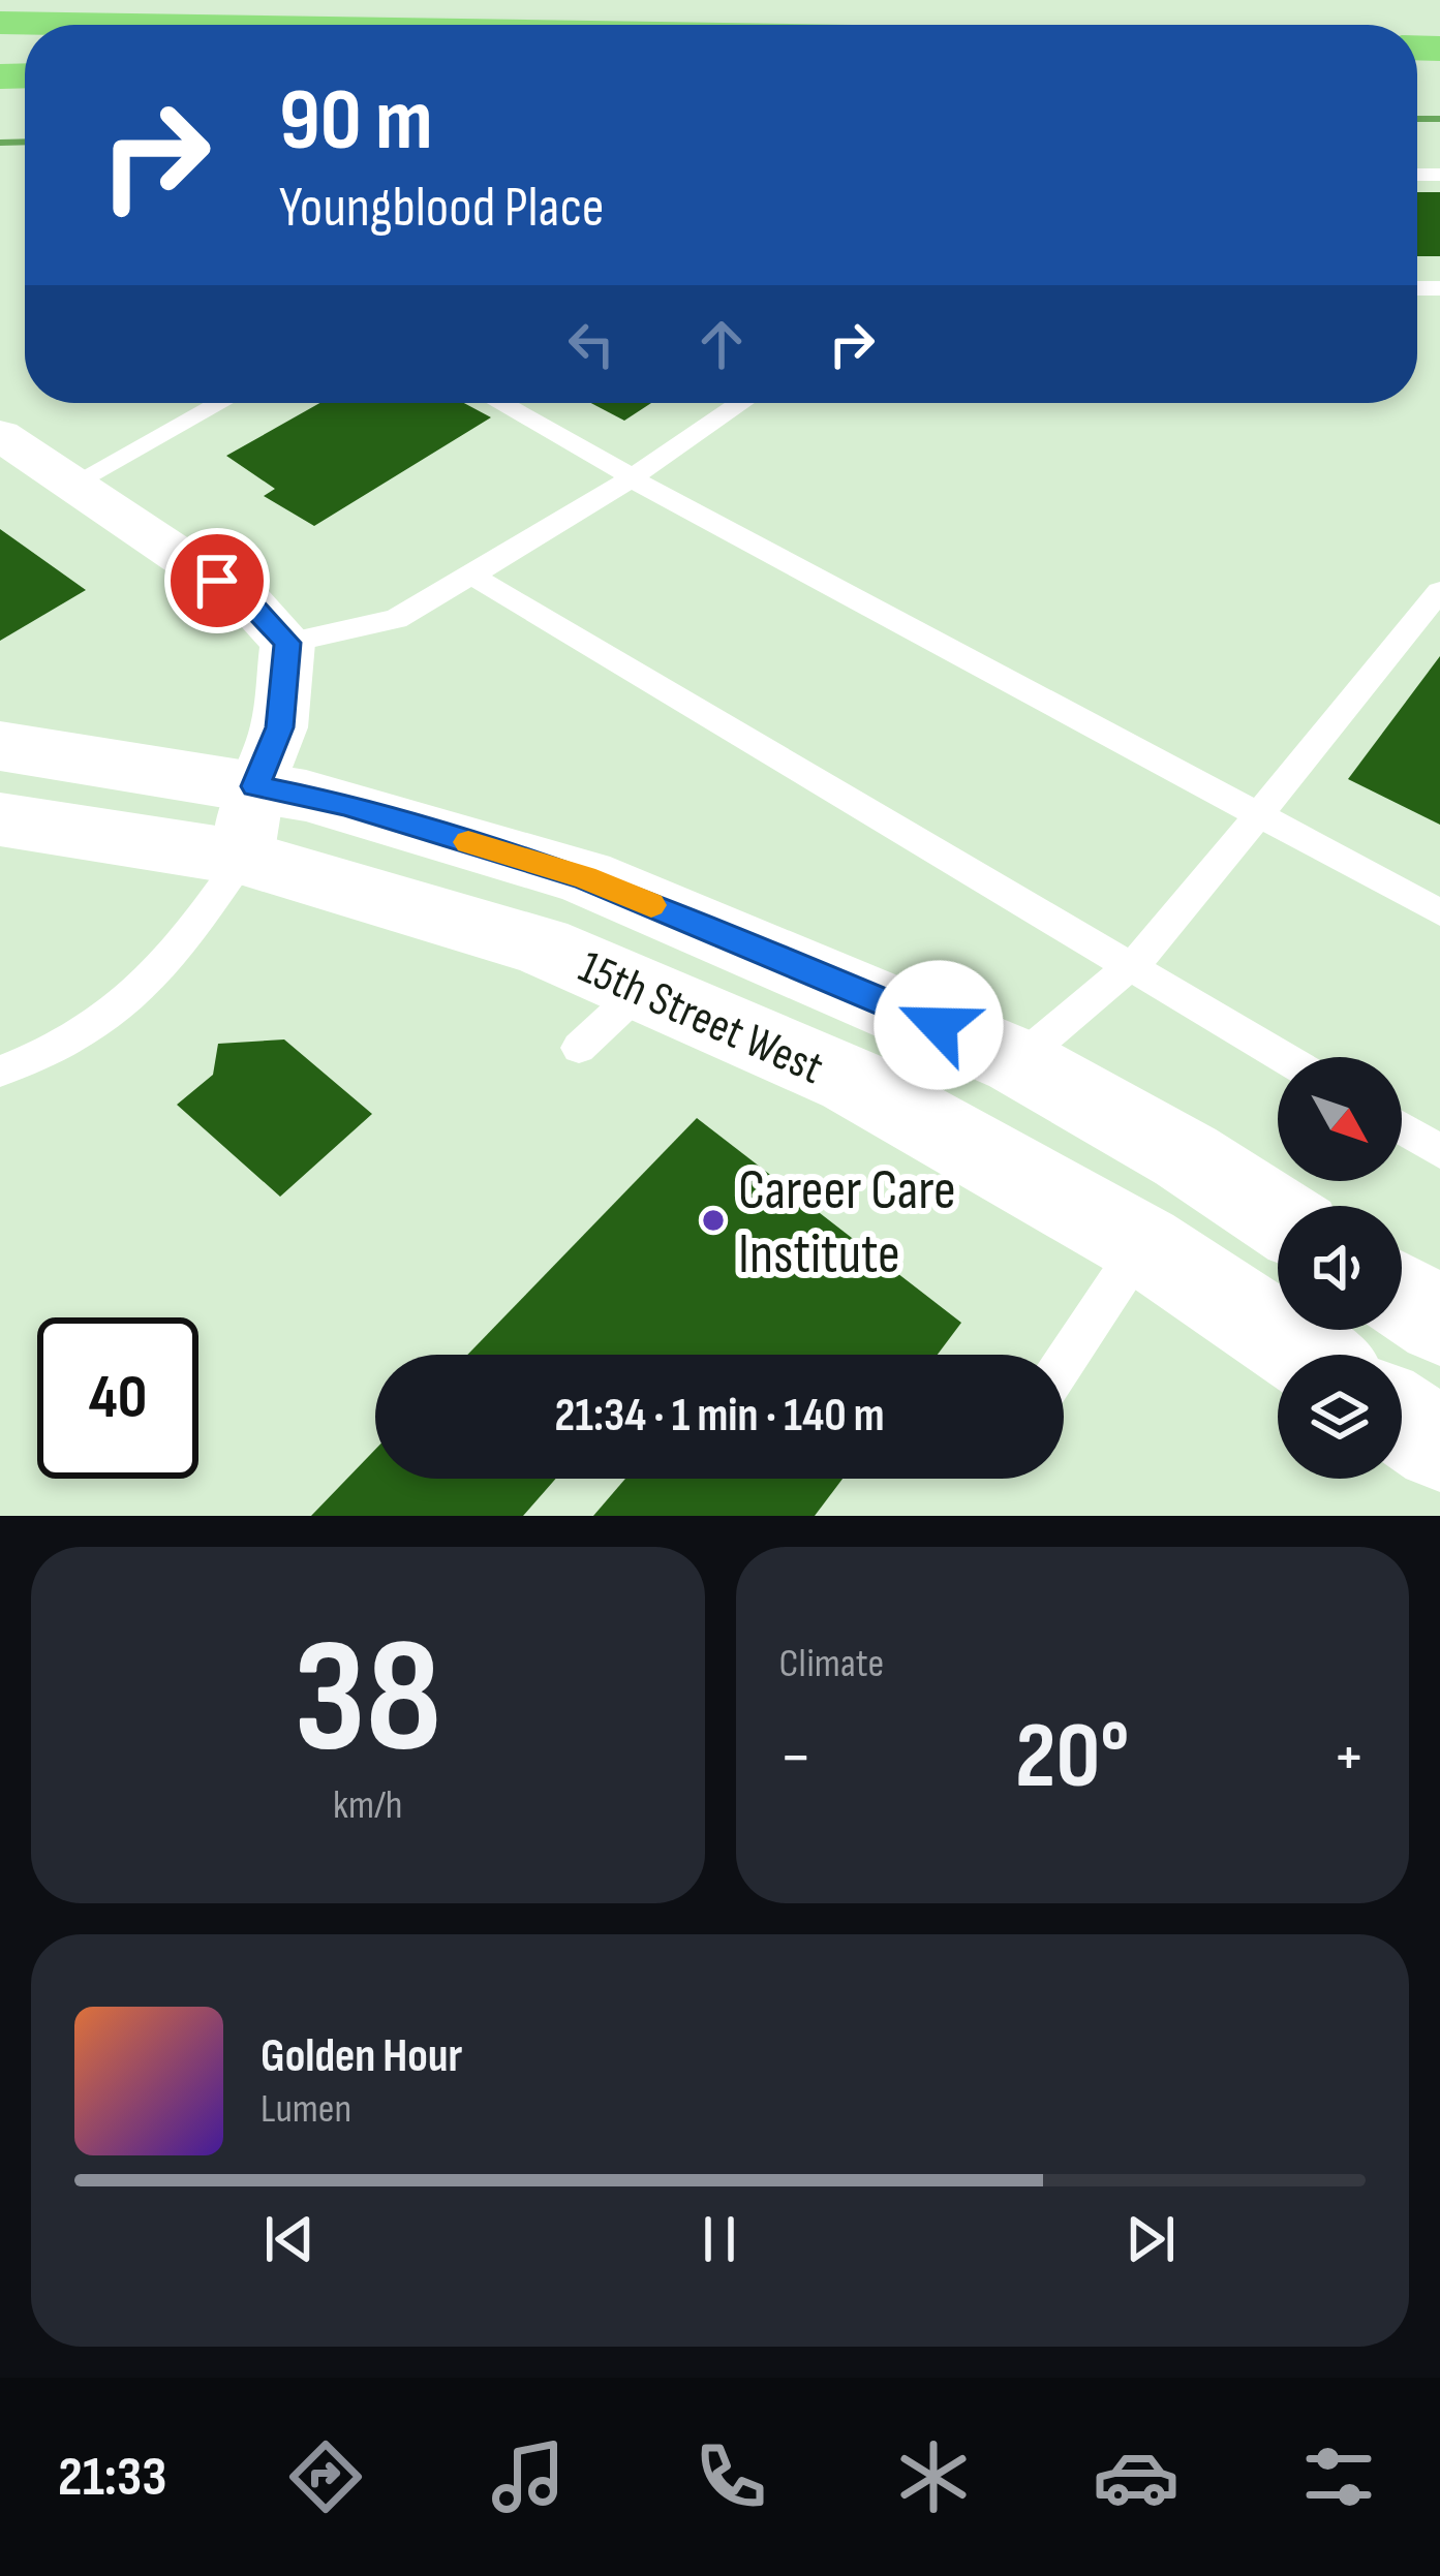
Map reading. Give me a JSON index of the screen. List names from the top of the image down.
{
  "streets": {
    "street": ["15th Street West"]
  },
  "places": ["Career Care Institute"],
  "north": "bottom right",
  "page": {
    "turn": ["90 m", "Youngblood Place"],
    "limit": "40",
    "trip": "21:34 · 1 min · 140 m",
    "tile": [
      ["38", "km/h"],
      "Climate"
    ],
    "heat": ["−", "20°", "+"],
    "song": ["Golden Hour", "Lumen"],
    "tabs": "21:33"
  }
}
